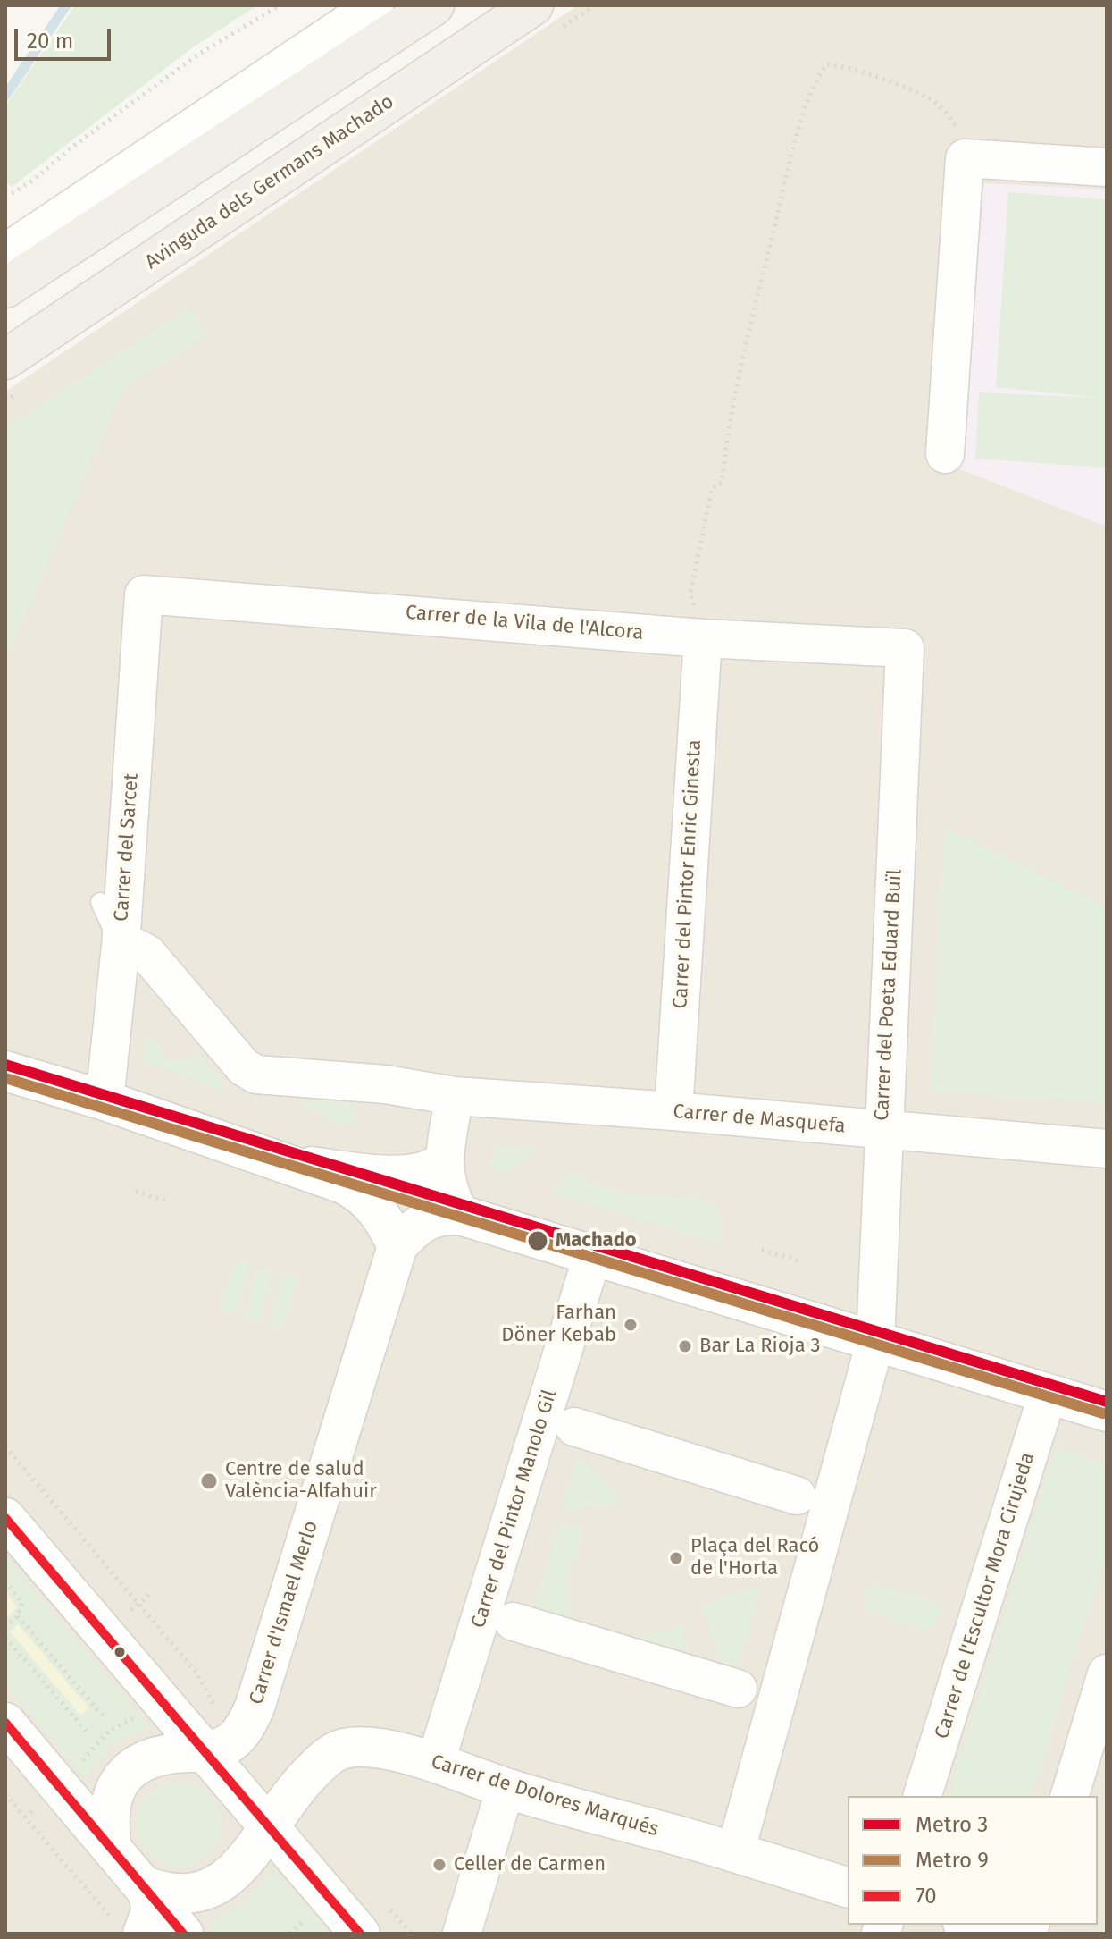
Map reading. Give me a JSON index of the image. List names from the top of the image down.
{
  "streets": {
    "main road": ["Avinguda dels Germans Machado"],
    "street": [
      "Carrer de la Vila de l'Alcora",
      "Carrer del Sarcet",
      "Carrer del Pintor Enric Ginesta",
      "Carrer del Poeta Eduard Buïl",
      "Carrer de Masquefa",
      "Carrer del Pintor Manolo Gil",
      "Carrer de l'Escultor Mora Cirujeda",
      "Carrer d'Ismael Merlo",
      "Carrer de Dolores Marqués"
    ]
  },
  "crossings": [
    ["Carrer de la Vila de l'Alcora", "Carrer del Sarcet"],
    ["Carrer de la Vila de l'Alcora", "Carrer del Pintor Enric Ginesta"],
    ["Carrer de la Vila de l'Alcora", "Carrer del Poeta Eduard Buïl"],
    ["Carrer del Sarcet", "Carrer de Masquefa"],
    ["Carrer del Pintor Enric Ginesta", "Carrer de Masquefa"],
    ["Carrer del Poeta Eduard Buïl", "Carrer de Masquefa"],
    ["Carrer del Poeta Eduard Buïl", "Carrer de Dolores Marqués"],
    ["Carrer del Pintor Manolo Gil", "Carrer de Dolores Marqués"],
    ["Carrer d'Ismael Merlo", "Carrer de Dolores Marqués"]
  ],
  "places": [
    "Machado",
    "Farhan Döner Kebab",
    "Bar La Rioja 3",
    "Centre de salud València-Alfahuir",
    "Plaça del Racó de l'Horta",
    "Celler de Carmen"
  ],
  "lines": ["metro line 3", "metro line 9", "transit line 70"],
  "legend": ["Metro 3", "Metro 9", "70"],
  "scale_bar": "20 m"
}
